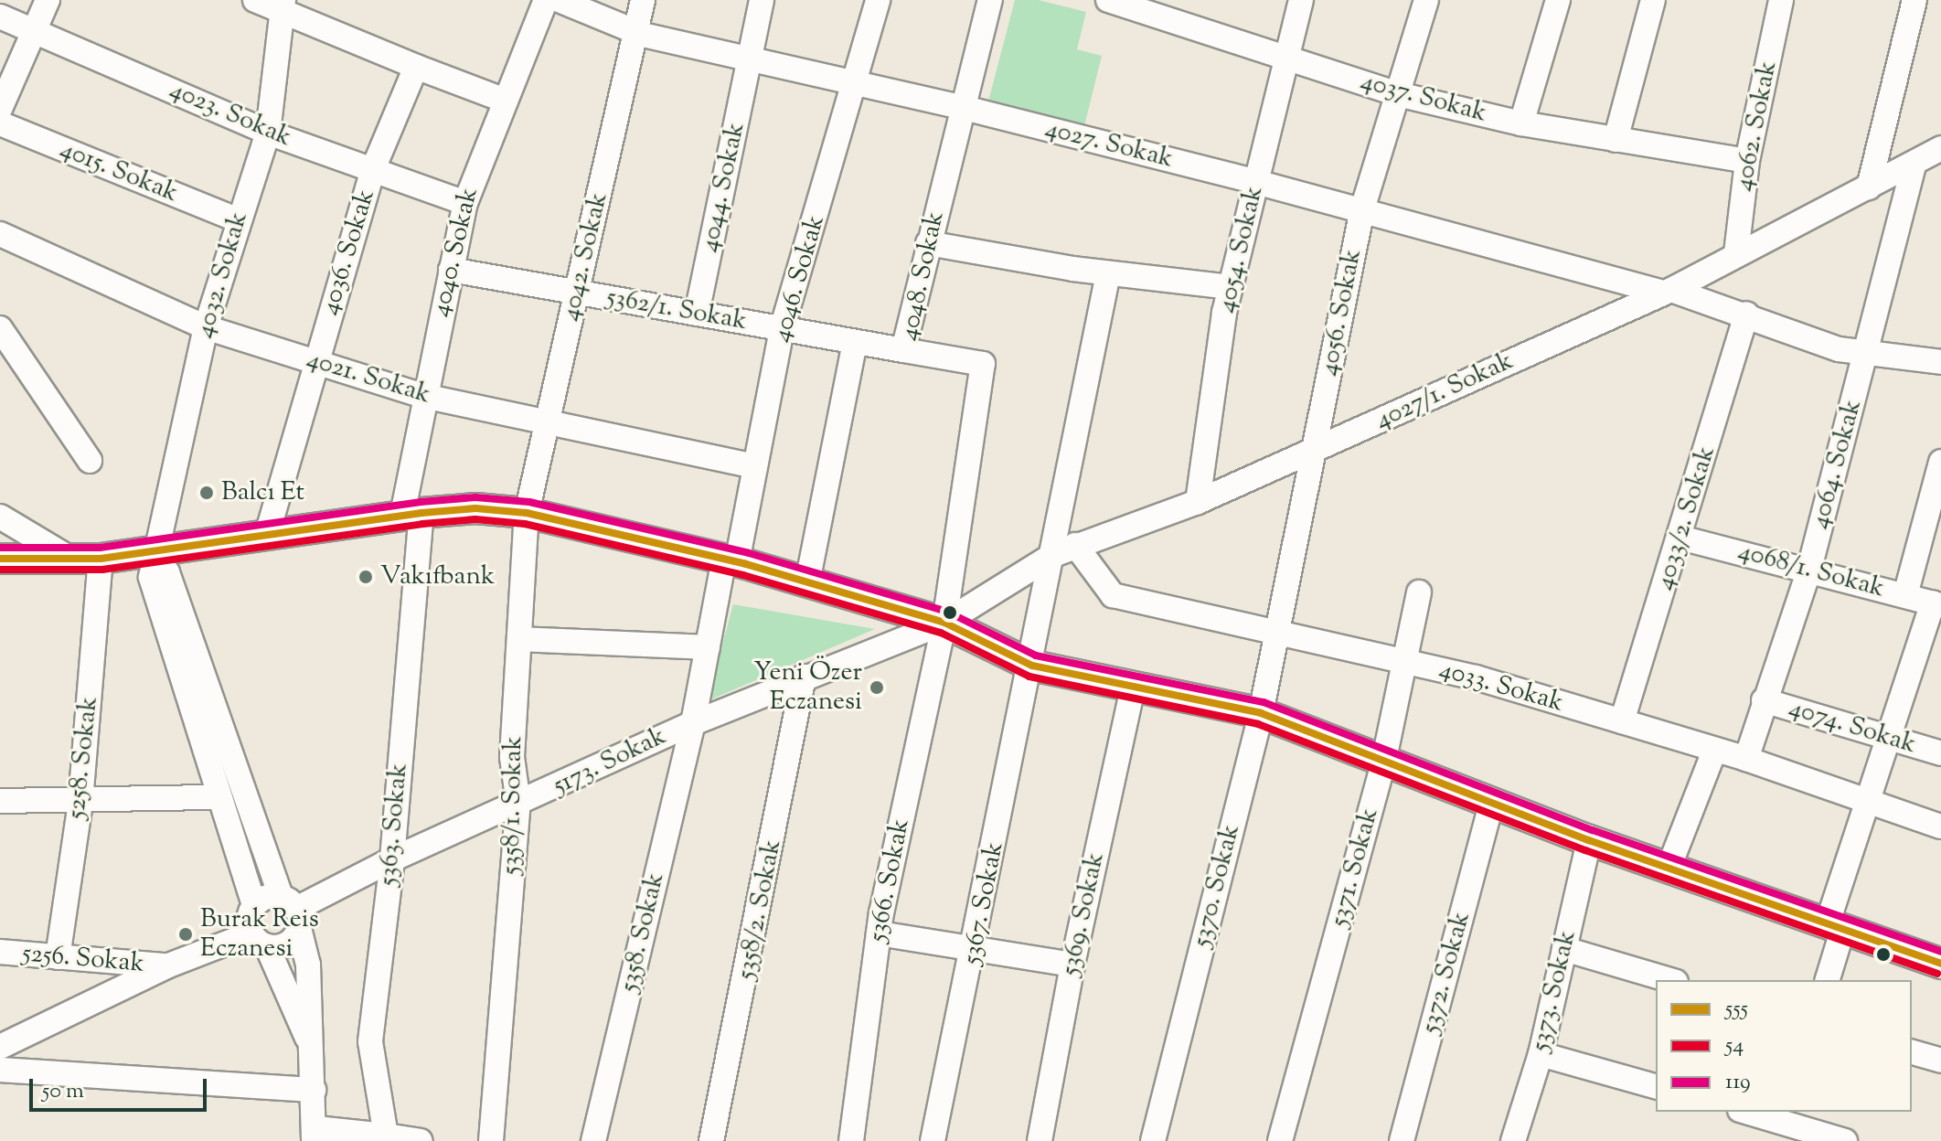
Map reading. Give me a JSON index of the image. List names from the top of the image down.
{
  "streets": {
    "street": [
      "4037. Sokak",
      "4023. Sokak",
      "4062. Sokak",
      "4027. Sokak",
      "4015. Sokak",
      "4044. Sokak",
      "4054. Sokak",
      "4036. Sokak",
      "4040. Sokak",
      "4042. Sokak",
      "4032. Sokak",
      "4048. Sokak",
      "4046. Sokak",
      "5362/1. Sokak",
      "4056. Sokak",
      "4021. Sokak",
      "4027/1. Sokak",
      "4064. Sokak",
      "4033/2. Sokak",
      "4068/1. Sokak",
      "4033. Sokak",
      "4074. Sokak",
      "5258. Sokak",
      "5173. Sokak",
      "5358/1. Sokak",
      "5363. Sokak",
      "5371. Sokak",
      "5366. Sokak",
      "5370. Sokak",
      "5367. Sokak",
      "5358/2. Sokak",
      "5369. Sokak",
      "5358. Sokak",
      "5256. Sokak",
      "5372. Sokak",
      "5373. Sokak"
    ]
  },
  "crossings": [
    ["4037. Sokak", "4062. Sokak"],
    ["4037. Sokak", "4054. Sokak"],
    ["4037. Sokak", "4056. Sokak"],
    ["4023. Sokak", "4036. Sokak"],
    ["4023. Sokak", "4040. Sokak"],
    ["4023. Sokak", "4032. Sokak"],
    ["4062. Sokak", "4027/1. Sokak"],
    ["4027. Sokak", "4044. Sokak"],
    ["4027. Sokak", "4054. Sokak"],
    ["4027. Sokak", "4042. Sokak"],
    ["4027. Sokak", "4048. Sokak"],
    ["4027. Sokak", "4046. Sokak"],
    ["4027. Sokak", "4056. Sokak"],
    ["4027. Sokak", "4027/1. Sokak"],
    ["4027. Sokak", "4064. Sokak"],
    ["4027. Sokak", "4033/2. Sokak"],
    ["4015. Sokak", "4032. Sokak"],
    ["4044. Sokak", "5362/1. Sokak"],
    ["4054. Sokak", "4027/1. Sokak"],
    ["4036. Sokak", "4021. Sokak"],
    ["4040. Sokak", "5362/1. Sokak"],
    ["4040. Sokak", "4021. Sokak"],
    ["4040. Sokak", "5363. Sokak"],
    ["4042. Sokak", "5362/1. Sokak"],
    ["4042. Sokak", "4021. Sokak"],
    ["4042. Sokak", "5358/1. Sokak"],
    ["4032. Sokak", "4021. Sokak"],
    ["4032. Sokak", "5173. Sokak"],
    ["4048. Sokak", "5362/1. Sokak"],
    ["4048. Sokak", "4027/1. Sokak"],
    ["4048. Sokak", "5366. Sokak"],
    ["4046. Sokak", "5362/1. Sokak"],
    ["4046. Sokak", "4021. Sokak"],
    ["4046. Sokak", "5173. Sokak"],
    ["4056. Sokak", "4027/1. Sokak"],
    ["4056. Sokak", "4033. Sokak"],
    ["4056. Sokak", "5370. Sokak"],
    ["4027/1. Sokak", "4064. Sokak"],
    ["4027/1. Sokak", "4033. Sokak"],
    ["4027/1. Sokak", "5173. Sokak"],
    ["4027/1. Sokak", "5366. Sokak"],
    ["4027/1. Sokak", "5367. Sokak"],
    ["4027/1. Sokak", "5358/2. Sokak"],
    ["4027/1. Sokak", "5358. Sokak"],
    ["4064. Sokak", "4068/1. Sokak"],
    ["4064. Sokak", "4033. Sokak"],
    ["4064. Sokak", "4074. Sokak"],
    ["4033/2. Sokak", "4068/1. Sokak"],
    ["4033/2. Sokak", "4033. Sokak"],
    ["4033. Sokak", "5371. Sokak"],
    ["4033. Sokak", "5370. Sokak"],
    ["4033. Sokak", "5367. Sokak"],
    ["5258. Sokak", "5256. Sokak"],
    ["5173. Sokak", "5358/1. Sokak"],
    ["5173. Sokak", "5363. Sokak"],
    ["5173. Sokak", "5358. Sokak"]
  ],
  "places": [
    "Balcı Et",
    "Vakıfbank",
    "Yeni Özer Eczanesi",
    "Burak Reis Eczanesi"
  ],
  "lines": ["transit line 119", "transit line 555", "transit line 54"],
  "legend": ["555", "54", "119"],
  "scale_bar": "50 m"
}
